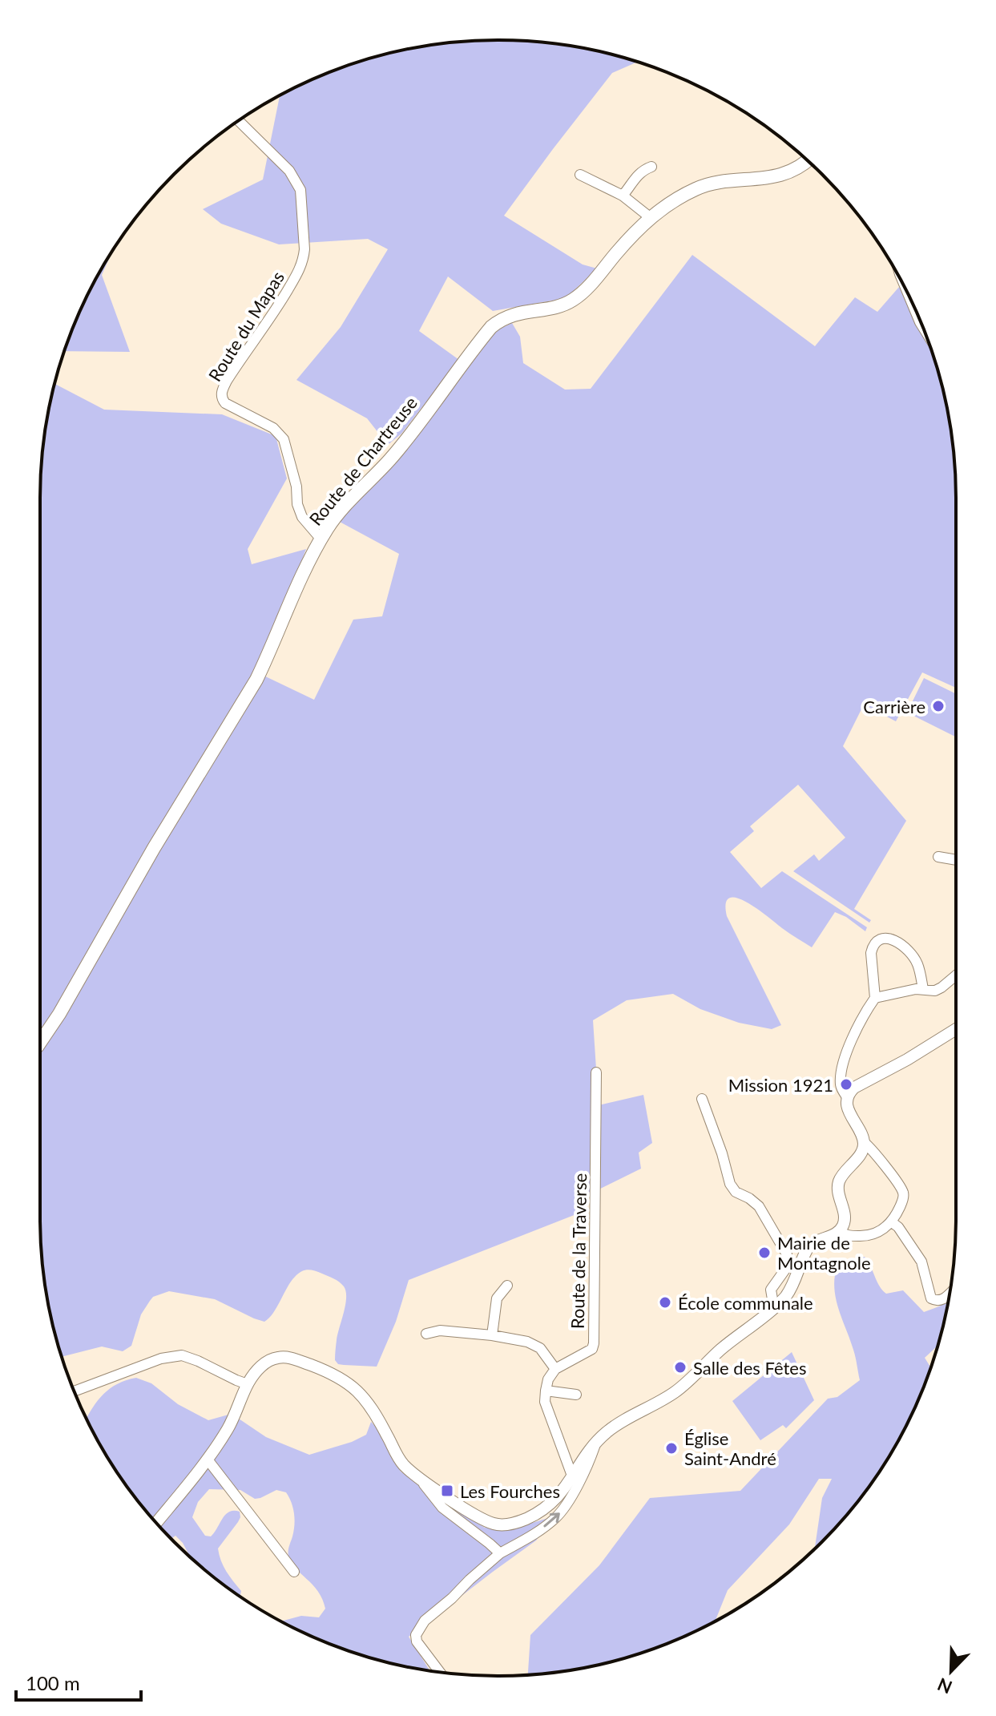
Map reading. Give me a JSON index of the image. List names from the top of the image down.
{
  "streets": {
    "main road": ["Route de Chartreuse"],
    "street": ["Route du Mapas", "Route de la Traverse"]
  },
  "crossings": [
    ["Route du Mapas", "Route de Chartreuse"]
  ],
  "places": {
    "other": [
      "Carrière",
      "Mission 1921",
      "Mairie de Montagnole",
      "École communale",
      "Salle des Fêtes",
      "Église Saint-André"
    ],
    "transit": ["Les Fourches"]
  },
  "scale_bar": "100 m",
  "north": "bottom left"
}
